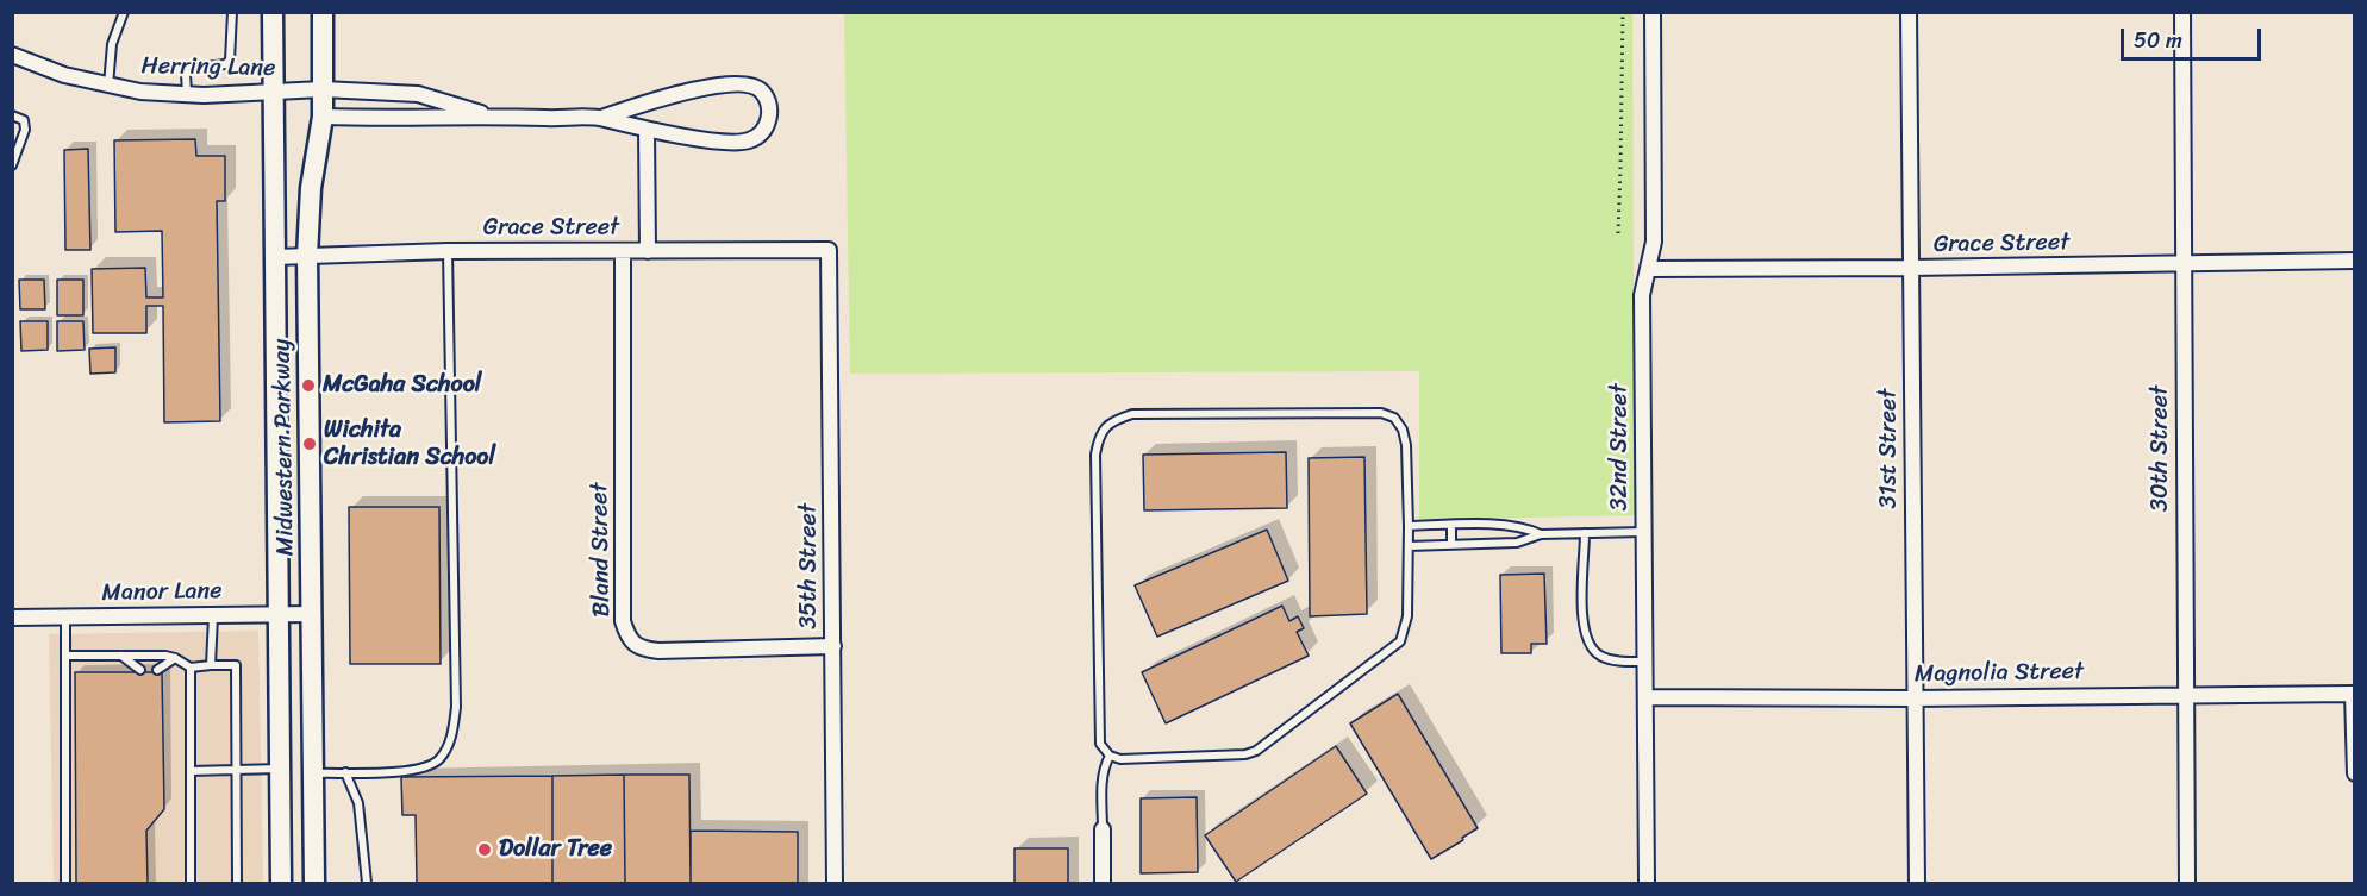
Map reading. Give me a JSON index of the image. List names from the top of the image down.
{
  "streets": {
    "main road": ["Midwestern Parkway"],
    "street": [
      "Herring Lane",
      "Grace Street",
      "32nd Street",
      "31st Street",
      "30th Street",
      "Bland Street",
      "35th Street",
      "Manor Lane",
      "Magnolia Street"
    ]
  },
  "crossings": [
    ["Herring Lane", "Midwestern Parkway"],
    ["Grace Street", "Midwestern Parkway"],
    ["Grace Street", "32nd Street"],
    ["Grace Street", "31st Street"],
    ["Grace Street", "30th Street"],
    ["Grace Street", "Bland Street"],
    ["Grace Street", "35th Street"],
    ["Midwestern Parkway", "Manor Lane"],
    ["32nd Street", "Magnolia Street"],
    ["31st Street", "Magnolia Street"],
    ["30th Street", "Magnolia Street"],
    ["Bland Street", "35th Street"]
  ],
  "places": ["McGaha School", "Wichita Christian School", "Dollar Tree"],
  "scale_bar": "50 m"
}
